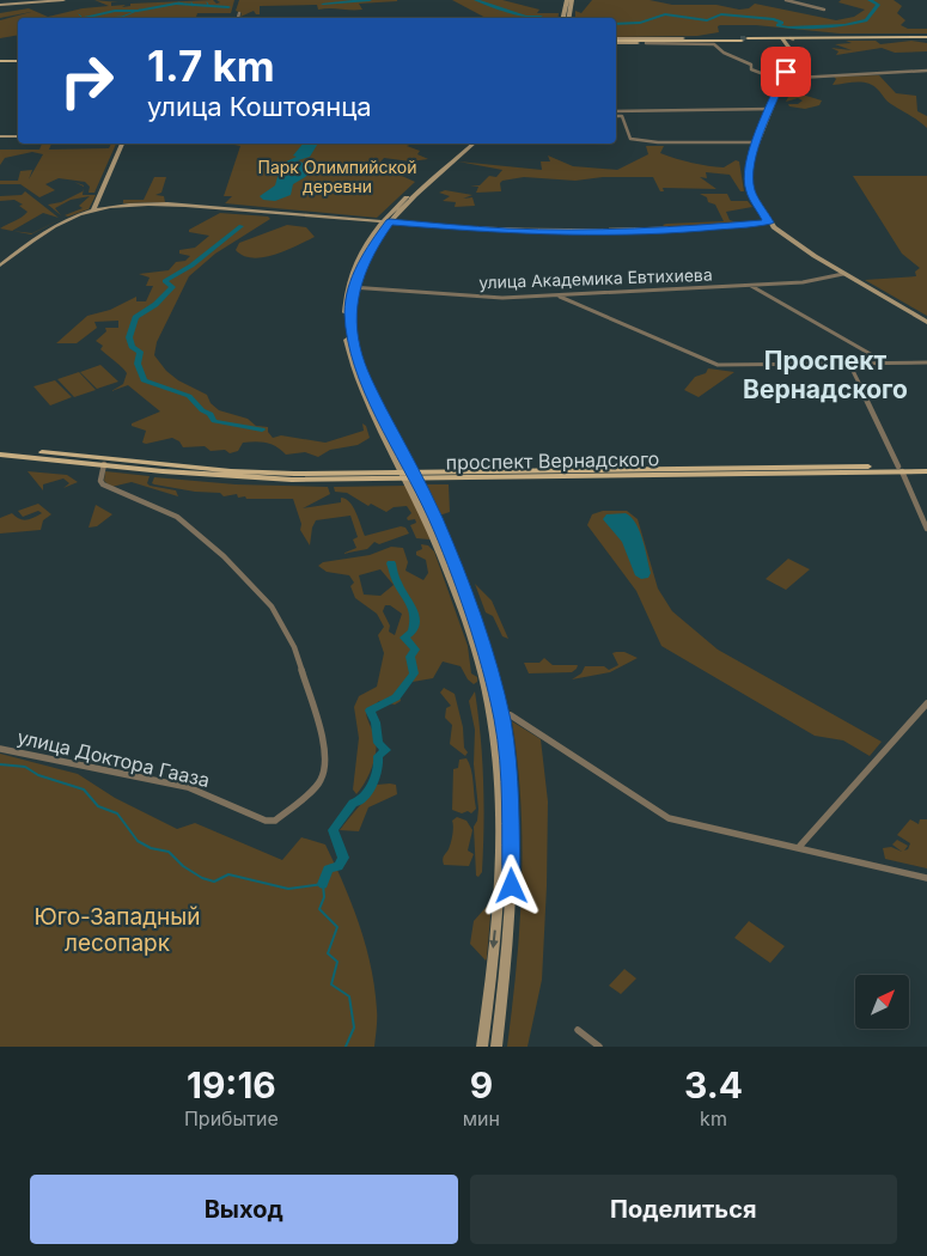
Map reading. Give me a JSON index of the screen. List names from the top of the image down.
{
  "streets": {
    "main road": ["проспект Вернадского"],
    "street": ["улица Академика Евтихиева", "улица Доктора Гааза"]
  },
  "crossings": [
    ["проспект Вернадского", "улица Доктора Гааза"]
  ],
  "districts": ["Проспект Вернадского"],
  "parks": ["Парк Олимпийской деревни", "Юго-Западный лесопарк"],
  "north": "top right",
  "page": {
    "turn": ["1.7 km", "улица Коштоянца"],
    "eta": [
      "19:16",
      "Прибытие",
      "9",
      "мин",
      "3.4",
      "km"
    ],
    "buttons": ["Выход", "Поделиться"]
  }
}
